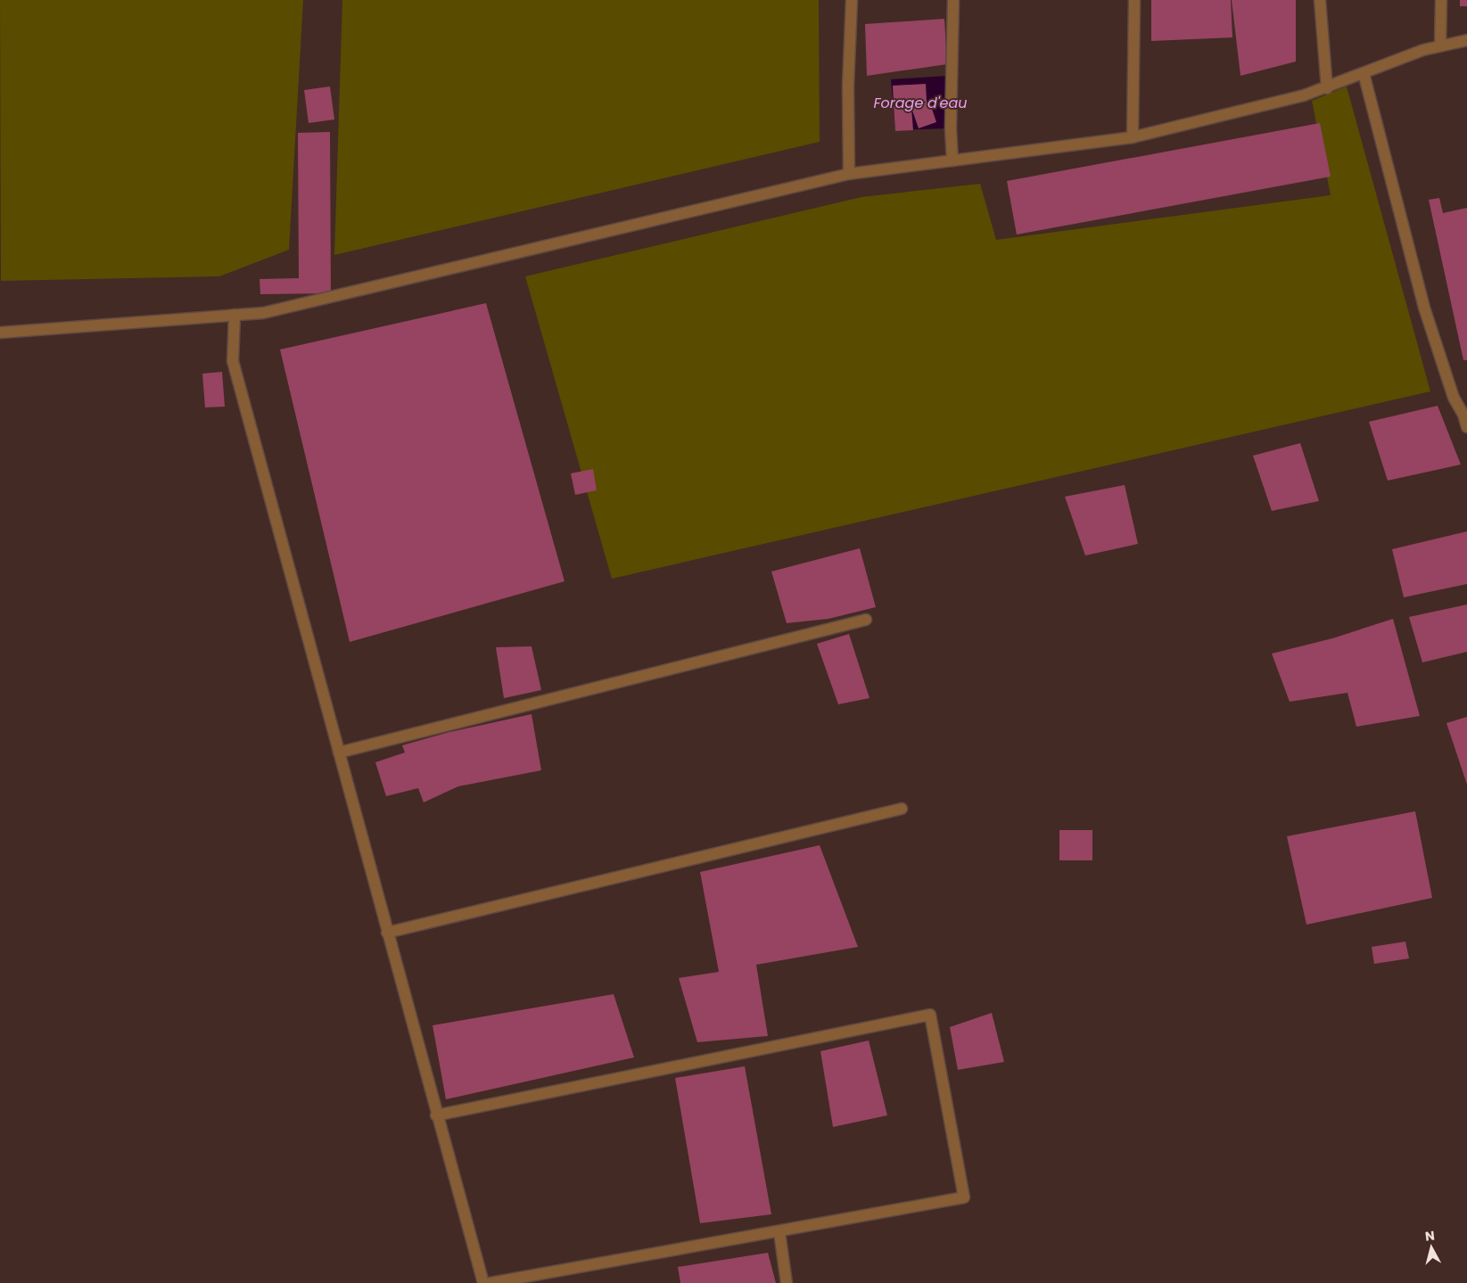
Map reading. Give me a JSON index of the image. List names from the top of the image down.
{
  "water": ["Forage d'eau"],
  "north": "top"
}
